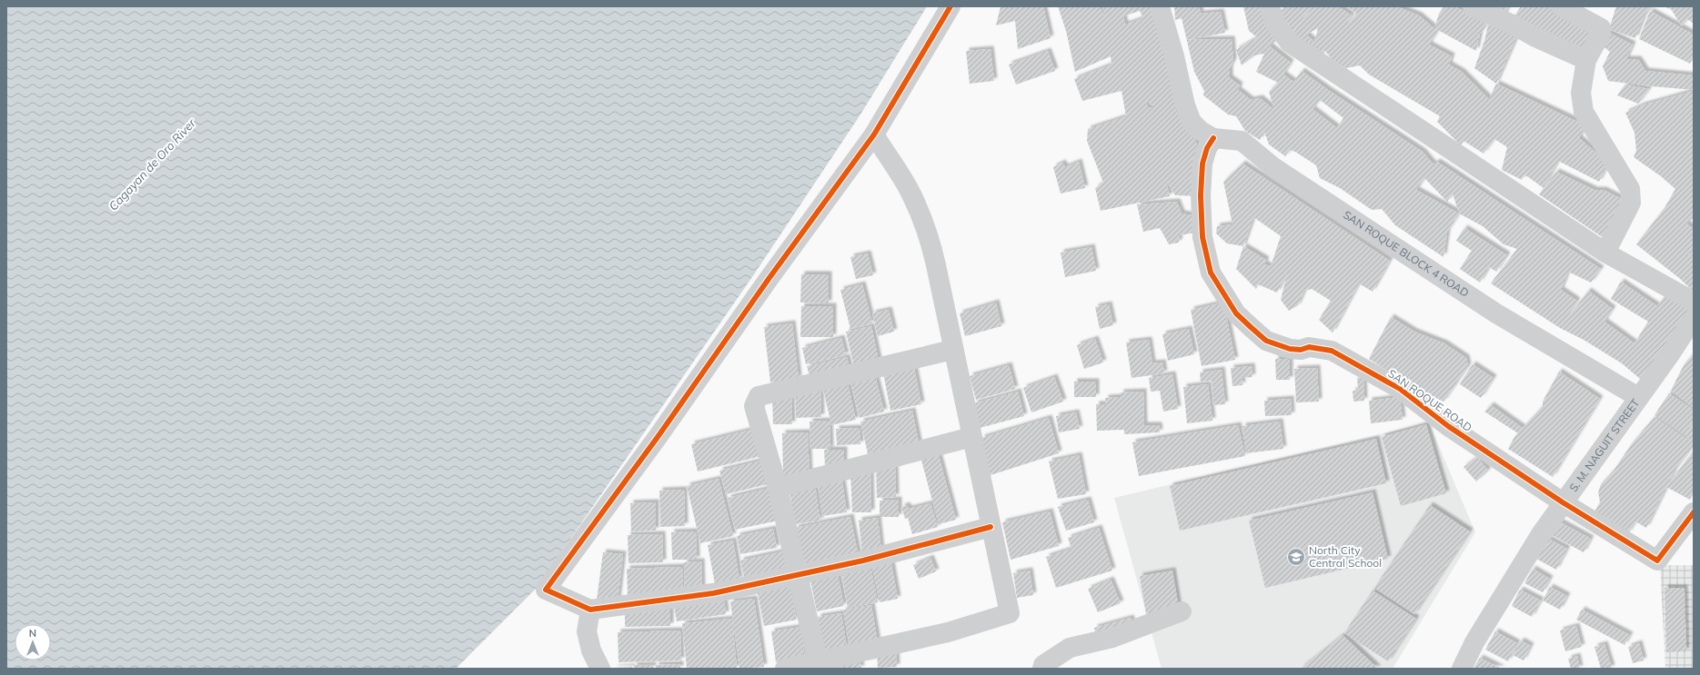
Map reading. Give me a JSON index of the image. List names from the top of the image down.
{
  "streets": {
    "street": ["SAN ROQUE BLOCK 4 ROAD", "SAN ROQUE ROAD", "S. M. NAGUIT STREET"]
  },
  "crossings": [
    ["SAN ROQUE BLOCK 4 ROAD", "SAN ROQUE ROAD"],
    ["SAN ROQUE BLOCK 4 ROAD", "S. M. NAGUIT STREET"],
    ["SAN ROQUE ROAD", "S. M. NAGUIT STREET"]
  ],
  "water": ["Cagayan de Oro River"],
  "places": {
    "school or university": ["North City Central School"]
  },
  "north": "top"
}
